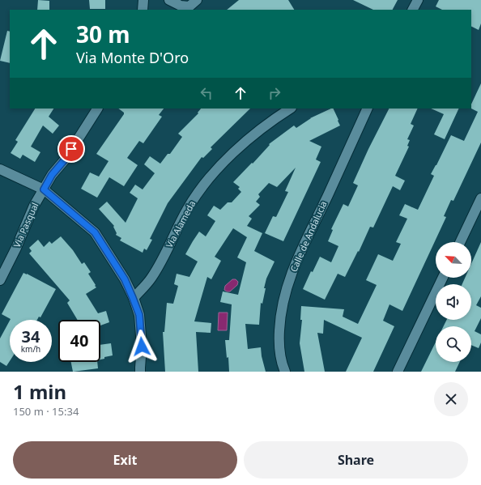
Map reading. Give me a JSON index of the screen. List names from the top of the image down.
{
  "streets": {
    "street": ["Via Alameda", "Via Pasqual", "Calle de Andalucia"]
  },
  "north": "top left",
  "page": {
    "turn": ["30 m", "Via Monte D'Oro"],
    "speed": "34 km/h",
    "limit": "40",
    "heading": ["1 min", "150 m · 15:34"],
    "buttons": ["Exit", "Share"]
  }
}
